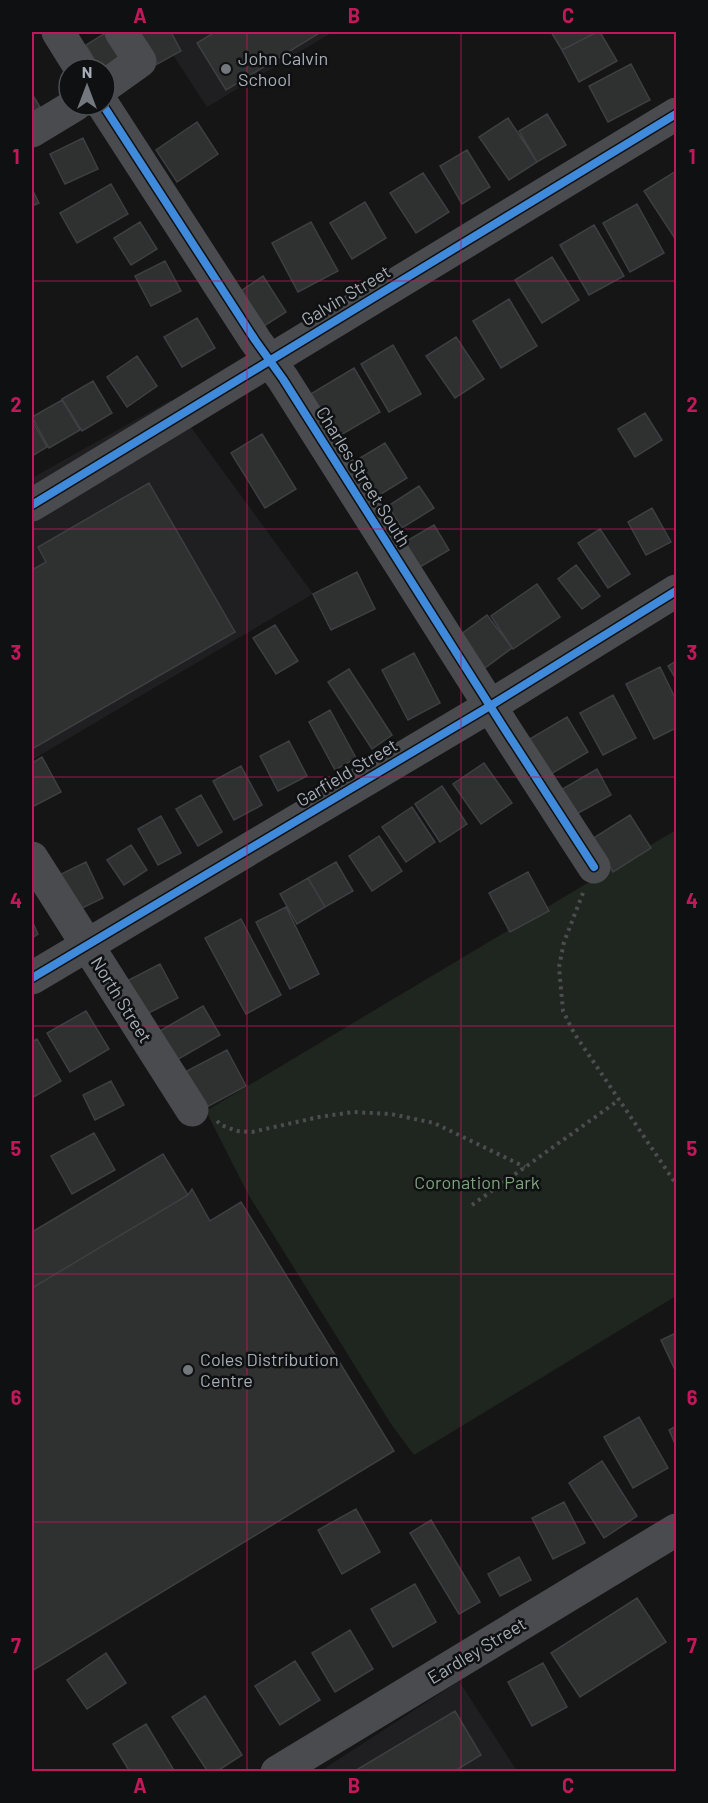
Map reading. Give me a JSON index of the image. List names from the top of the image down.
{
  "streets": {
    "street": [
      "Galvin Street",
      "Charles Street South",
      "Garfield Street",
      "North Street",
      "Eardley Street"
    ]
  },
  "crossings": [
    ["Galvin Street", "Charles Street South"],
    ["Charles Street South", "Garfield Street"],
    ["Garfield Street", "North Street"]
  ],
  "parks": ["Coronation Park"],
  "places": ["John Calvin School", "Coles Distribution Centre"],
  "north": "top",
  "grid": {
    "columns": ["A", "B", "C"],
    "rows": [
      "1",
      "2",
      "3",
      "4",
      "5",
      "6",
      "7"
    ]
  }
}
